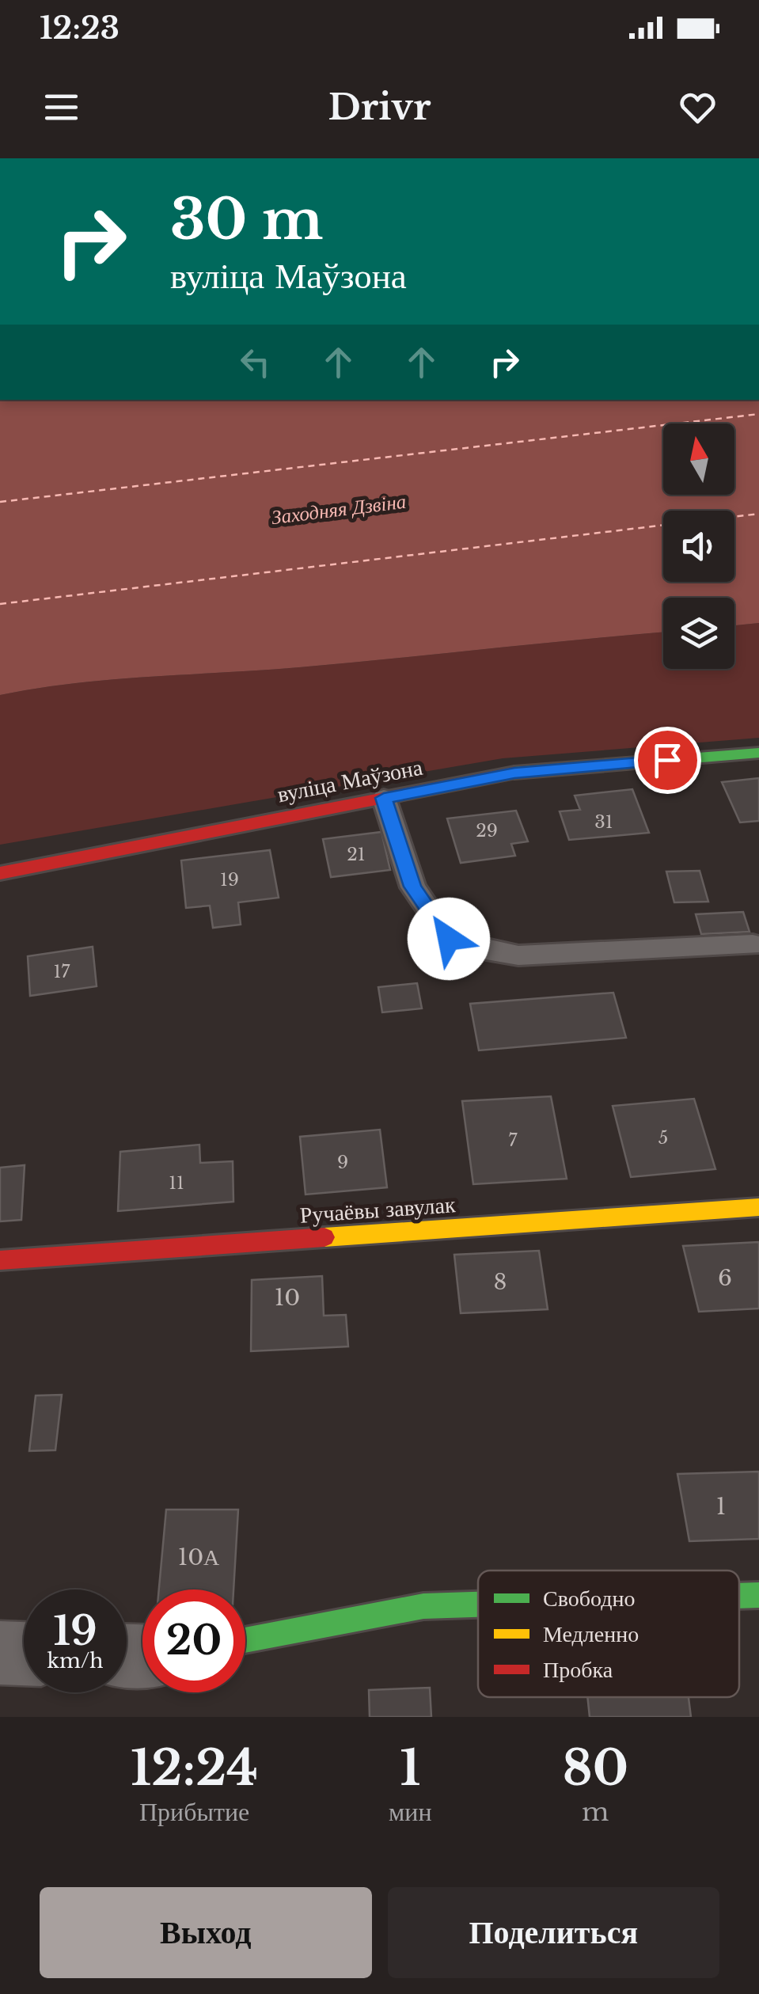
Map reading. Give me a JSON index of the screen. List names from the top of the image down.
{
  "streets": {
    "street": ["вуліца Маўзона", "Ручаёвы завулак"]
  },
  "water": ["Заходняя Дзвіна"],
  "house_numbers": [
    "31",
    "29",
    "21",
    "19",
    "17",
    "5",
    "7",
    "9",
    "11",
    "6",
    "8",
    "10",
    "1",
    "10А"
  ],
  "legend": ["Свободно", "Медленно", "Пробка"],
  "north": "top",
  "page": {
    "status": "12:23",
    "header": "Drivr",
    "turn": ["30 m", "вуліца Маўзона"],
    "speed": "19 km/h",
    "limit": "20",
    "eta": [
      "12:24",
      "Прибытие",
      "1",
      "мин",
      "80",
      "m"
    ],
    "buttons": ["Выход", "Поделиться"]
  }
}
